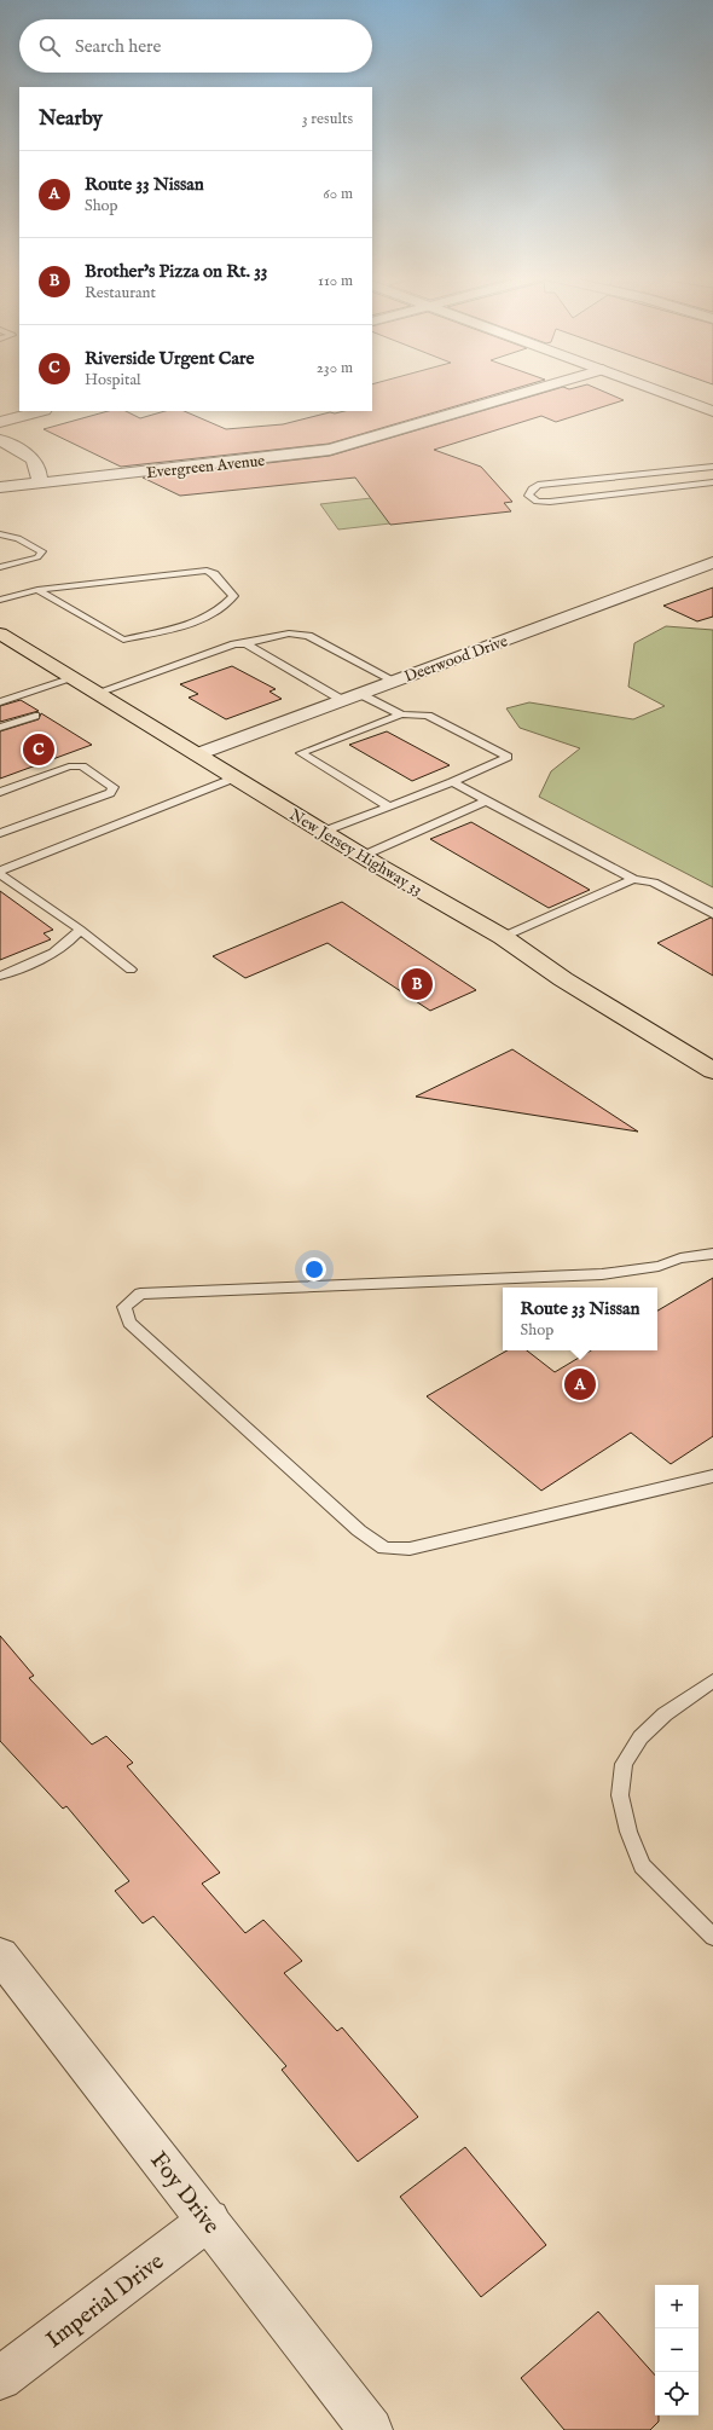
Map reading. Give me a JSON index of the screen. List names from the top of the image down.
{
  "streets": {
    "main road": ["New Jersey Highway 33"],
    "street": [
      "Evergreen Avenue",
      "Deerwood Drive",
      "Foy Drive",
      "Imperial Drive"
    ]
  },
  "crossings": [
    ["Deerwood Drive", "New Jersey Highway 33"],
    ["Foy Drive", "Imperial Drive"]
  ],
  "page": {
    "search": "Search here",
    "heading": ["Nearby", "3 results"],
    "list": [
      {
        "mark": "A",
        "name": "Route 33 Nissan",
        "note": "Shop",
        "value": "60 m"
      },
      {
        "mark": "B",
        "name": "Brother's Pizza on Rt. 33",
        "note": "Restaurant",
        "value": "110 m"
      },
      {
        "mark": "C",
        "name": "Riverside Urgent Care",
        "note": "Hospital",
        "value": "230 m"
      }
    ],
    "pins": ["C", "B", "A"],
    "popup": ["Route 33 Nissan", "Shop"],
    "map_buttons": ["+", "−"]
  }
}
